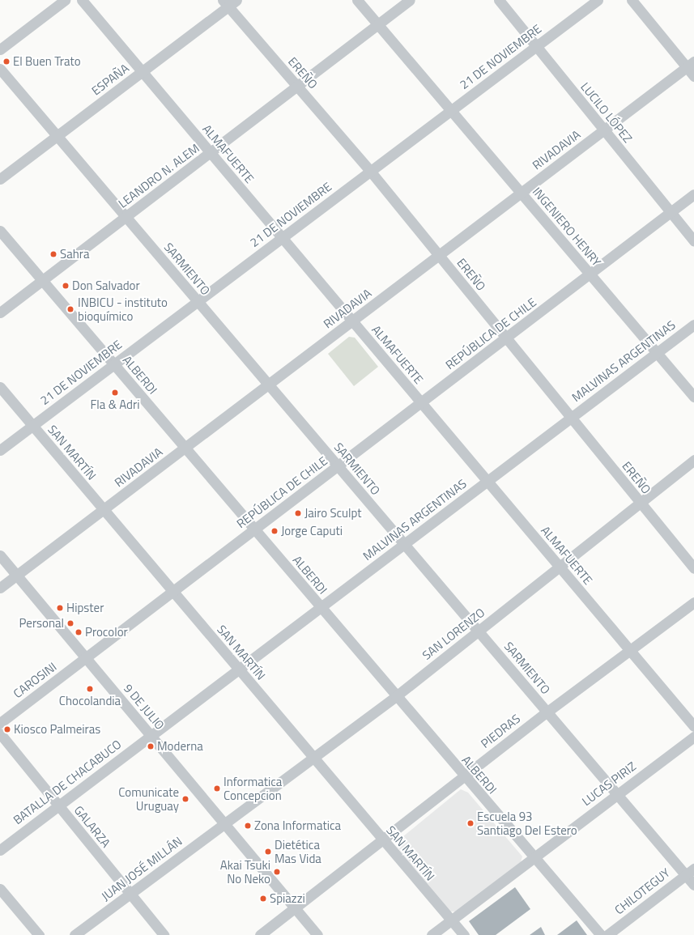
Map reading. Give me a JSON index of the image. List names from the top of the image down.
{
  "streets": {
    "street": [
      "21 DE NOVIEMBRE",
      "EREÑO",
      "ESPAÑA",
      "LUCILO LÓPEZ",
      "RIVADAVIA",
      "ALMAFUERTE",
      "LEANDRO N. ALEM",
      "INGENIERO HENRY",
      "SARMIENTO",
      "REPÚBLICA DE CHILE",
      "MALVINAS ARGENTINAS",
      "ALBERDI",
      "SAN MARTÍN",
      "SAN LORENZO",
      "CAROSINI",
      "9 DE JULIO",
      "PIEDRAS",
      "BATALLA DE CHACABUCO",
      "LUCAS PIRIZ",
      "GALARZA",
      "JUAN JOSÉ MILLÁN",
      "CHILOTEGUY"
    ]
  },
  "crossings": [
    ["21 DE NOVIEMBRE", "EREÑO"],
    ["21 DE NOVIEMBRE", "LUCILO LÓPEZ"],
    ["21 DE NOVIEMBRE", "ALMAFUERTE"],
    ["21 DE NOVIEMBRE", "INGENIERO HENRY"],
    ["21 DE NOVIEMBRE", "SARMIENTO"],
    ["21 DE NOVIEMBRE", "ALBERDI"],
    ["21 DE NOVIEMBRE", "SAN MARTÍN"],
    ["EREÑO", "ESPAÑA"],
    ["EREÑO", "RIVADAVIA"],
    ["EREÑO", "LEANDRO N. ALEM"],
    ["EREÑO", "REPÚBLICA DE CHILE"],
    ["EREÑO", "MALVINAS ARGENTINAS"],
    ["EREÑO", "SAN LORENZO"],
    ["ESPAÑA", "ALMAFUERTE"],
    ["ESPAÑA", "SARMIENTO"],
    ["LUCILO LÓPEZ", "RIVADAVIA"],
    ["LUCILO LÓPEZ", "REPÚBLICA DE CHILE"],
    ["RIVADAVIA", "ALMAFUERTE"],
    ["RIVADAVIA", "INGENIERO HENRY"],
    ["RIVADAVIA", "SARMIENTO"],
    ["RIVADAVIA", "ALBERDI"],
    ["RIVADAVIA", "SAN MARTÍN"],
    ["RIVADAVIA", "9 DE JULIO"],
    ["ALMAFUERTE", "LEANDRO N. ALEM"],
    ["ALMAFUERTE", "REPÚBLICA DE CHILE"],
    ["ALMAFUERTE", "MALVINAS ARGENTINAS"],
    ["ALMAFUERTE", "SAN LORENZO"],
    ["ALMAFUERTE", "PIEDRAS"],
    ["LEANDRO N. ALEM", "INGENIERO HENRY"],
    ["LEANDRO N. ALEM", "SARMIENTO"],
    ["LEANDRO N. ALEM", "ALBERDI"],
    ["INGENIERO HENRY", "REPÚBLICA DE CHILE"],
    ["INGENIERO HENRY", "MALVINAS ARGENTINAS"],
    ["SARMIENTO", "REPÚBLICA DE CHILE"],
    ["SARMIENTO", "MALVINAS ARGENTINAS"],
    ["SARMIENTO", "SAN LORENZO"],
    ["SARMIENTO", "PIEDRAS"],
    ["SARMIENTO", "LUCAS PIRIZ"],
    ["SARMIENTO", "CHILOTEGUY"],
    ["REPÚBLICA DE CHILE", "ALBERDI"],
    ["REPÚBLICA DE CHILE", "SAN MARTÍN"],
    ["REPÚBLICA DE CHILE", "CAROSINI"],
    ["REPÚBLICA DE CHILE", "9 DE JULIO"],
    ["MALVINAS ARGENTINAS", "ALBERDI"],
    ["MALVINAS ARGENTINAS", "SAN MARTÍN"],
    ["MALVINAS ARGENTINAS", "9 DE JULIO"],
    ["MALVINAS ARGENTINAS", "BATALLA DE CHACABUCO"],
    ["ALBERDI", "SAN LORENZO"],
    ["ALBERDI", "PIEDRAS"],
    ["ALBERDI", "LUCAS PIRIZ"],
    ["SAN MARTÍN", "SAN LORENZO"],
    ["SAN MARTÍN", "PIEDRAS"],
    ["SAN MARTÍN", "LUCAS PIRIZ"],
    ["SAN LORENZO", "9 DE JULIO"],
    ["SAN LORENZO", "JUAN JOSÉ MILLÁN"],
    ["CAROSINI", "9 DE JULIO"],
    ["9 DE JULIO", "PIEDRAS"],
    ["9 DE JULIO", "BATALLA DE CHACABUCO"],
    ["9 DE JULIO", "JUAN JOSÉ MILLÁN"],
    ["BATALLA DE CHACABUCO", "GALARZA"],
    ["GALARZA", "JUAN JOSÉ MILLÁN"]
  ],
  "places": [
    "El Buen Trato",
    "Sahra",
    "Don Salvador",
    "INBICU - instituto bioquímico",
    "Fla & Adri",
    "Jairo Sculpt",
    "Jorge Caputi",
    "Hipster",
    "Personal",
    "Procolor",
    "Chocolandia",
    "Kiosco Palmeiras",
    "Moderna",
    "Informatica Concepcion",
    "Comunicate Uruguay",
    "Escuela 93 Santiago Del Estero",
    "Zona Informatica",
    "Dietética Mas Vida",
    "Akai Tsuki No Neko",
    "Spiazzi"
  ]
}
